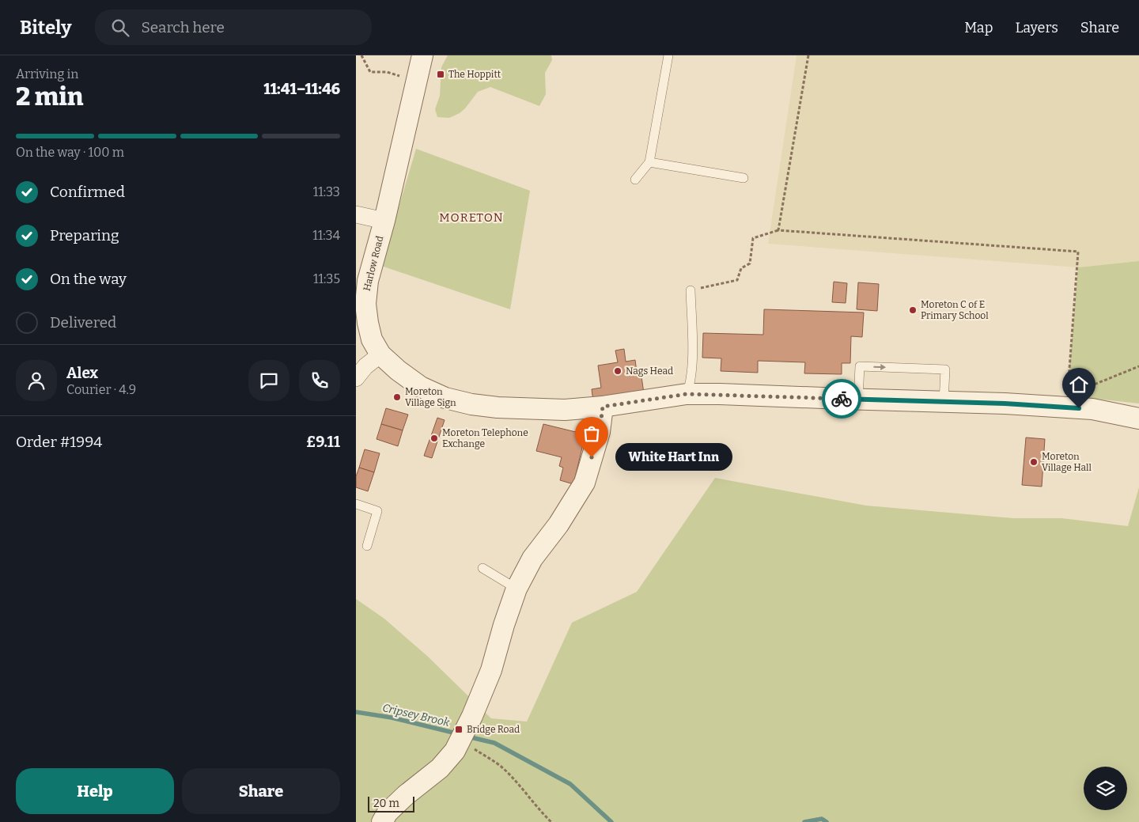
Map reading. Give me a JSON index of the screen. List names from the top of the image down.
{
  "streets": {
    "street": ["Harlow Road"]
  },
  "districts": ["MORETON"],
  "water": ["Cripsey Brook"],
  "places": {
    "transit": ["The Hoppitt", "Bridge Road"],
    "other": [
      "Moreton C of E Primary School",
      "Nags Head",
      "Moreton Village Sign",
      "Moreton Telephone Exchange",
      "White Hart Inn",
      "Moreton Village Hall"
    ]
  },
  "scale_bar": "20 m",
  "page": {
    "header": "Bitely",
    "search": "Search here",
    "nav": ["Map", "Layers", "Share"],
    "heading": ["2 min", "Arriving in", "11:41–11:46"],
    "panel": [
      "Alex",
      "Courier · 4.9",
      "Order #1994",
      "£9.11"
    ],
    "bar": "On the way · 100 m",
    "list": [
      ["Confirmed", "11:33"],
      ["Preparing", "11:34"],
      ["On the way", "11:35"],
      "Delivered"
    ],
    "bubble": "White Hart Inn",
    "buttons": ["Help", "Share"],
    "scale": "20 m"
  }
}
